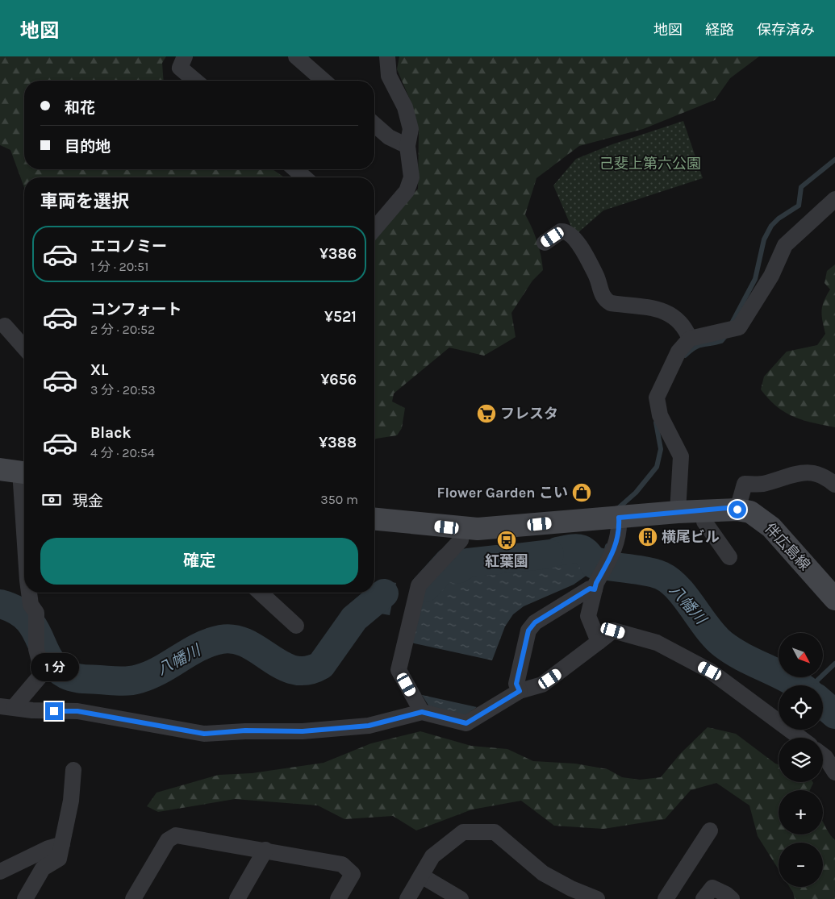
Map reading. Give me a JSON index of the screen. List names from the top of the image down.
{
  "streets": {
    "main road": ["伴広島線"]
  },
  "water": ["八幡川"],
  "parks": ["己斐上第六公園"],
  "places": {
    "supermarket": ["フレスタ"],
    "shop": ["Flower Garden こい"],
    "building": ["横尾ビル"],
    "bus stop": ["紅葉園"]
  },
  "north": "bottom right",
  "page": {
    "header": "地図",
    "nav": ["地図", "経路", "保存済み"],
    "banner": ["和花", "目的地"],
    "heading": "車両を選択",
    "list": [
      {
        "name": "エコノミー",
        "note": "1 分 · 20:51",
        "value": "¥386"
      },
      {
        "name": "コンフォート",
        "note": "2 分 · 20:52",
        "value": "¥521"
      },
      {
        "name": "XL",
        "note": "3 分 · 20:53",
        "value": "¥656"
      },
      {
        "name": "Black",
        "note": "4 分 · 20:54",
        "value": "¥388"
      }
    ],
    "pay": ["現金", "350 m"],
    "buttons": "確定",
    "map_buttons": ["+", "−"],
    "bubble": "1 分"
  }
}
